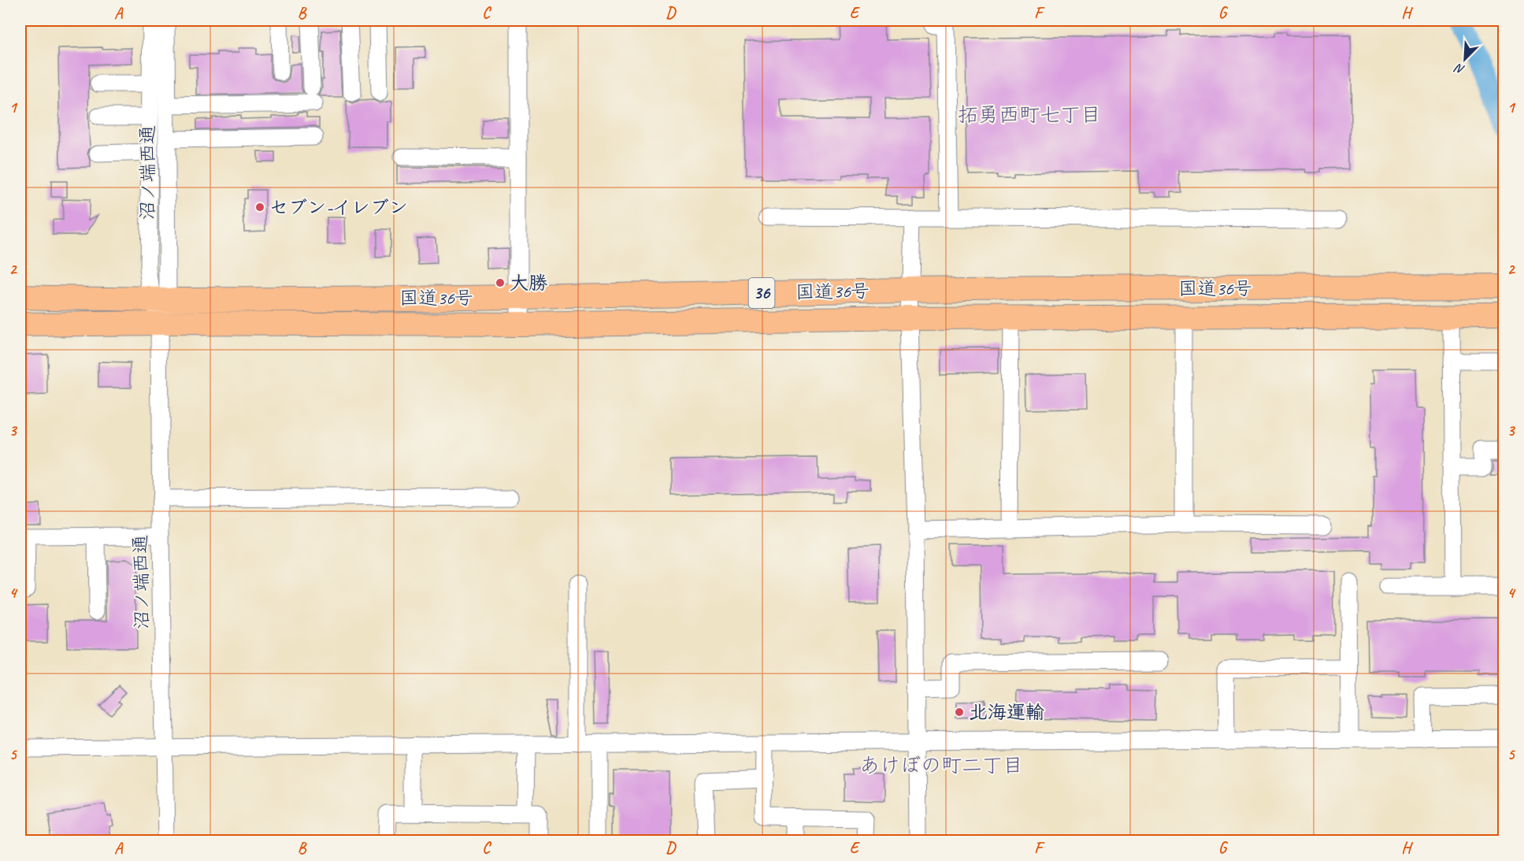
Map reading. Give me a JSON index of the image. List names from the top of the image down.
{
  "streets": {
    "highway": ["国道36号", "36"],
    "street": ["沼ノ端西通"]
  },
  "crossings": [
    ["沼ノ端西通", "国道36号"]
  ],
  "districts": ["拓勇西町七丁目", "あけぼの町二丁目"],
  "places": ["セブン-イレブン", "大勝", "北海運輸"],
  "north": "bottom left",
  "grid": {
    "columns": [
      "A",
      "B",
      "C",
      "D",
      "E",
      "F",
      "G",
      "H"
    ],
    "rows": [
      "1",
      "2",
      "3",
      "4",
      "5"
    ]
  }
}
